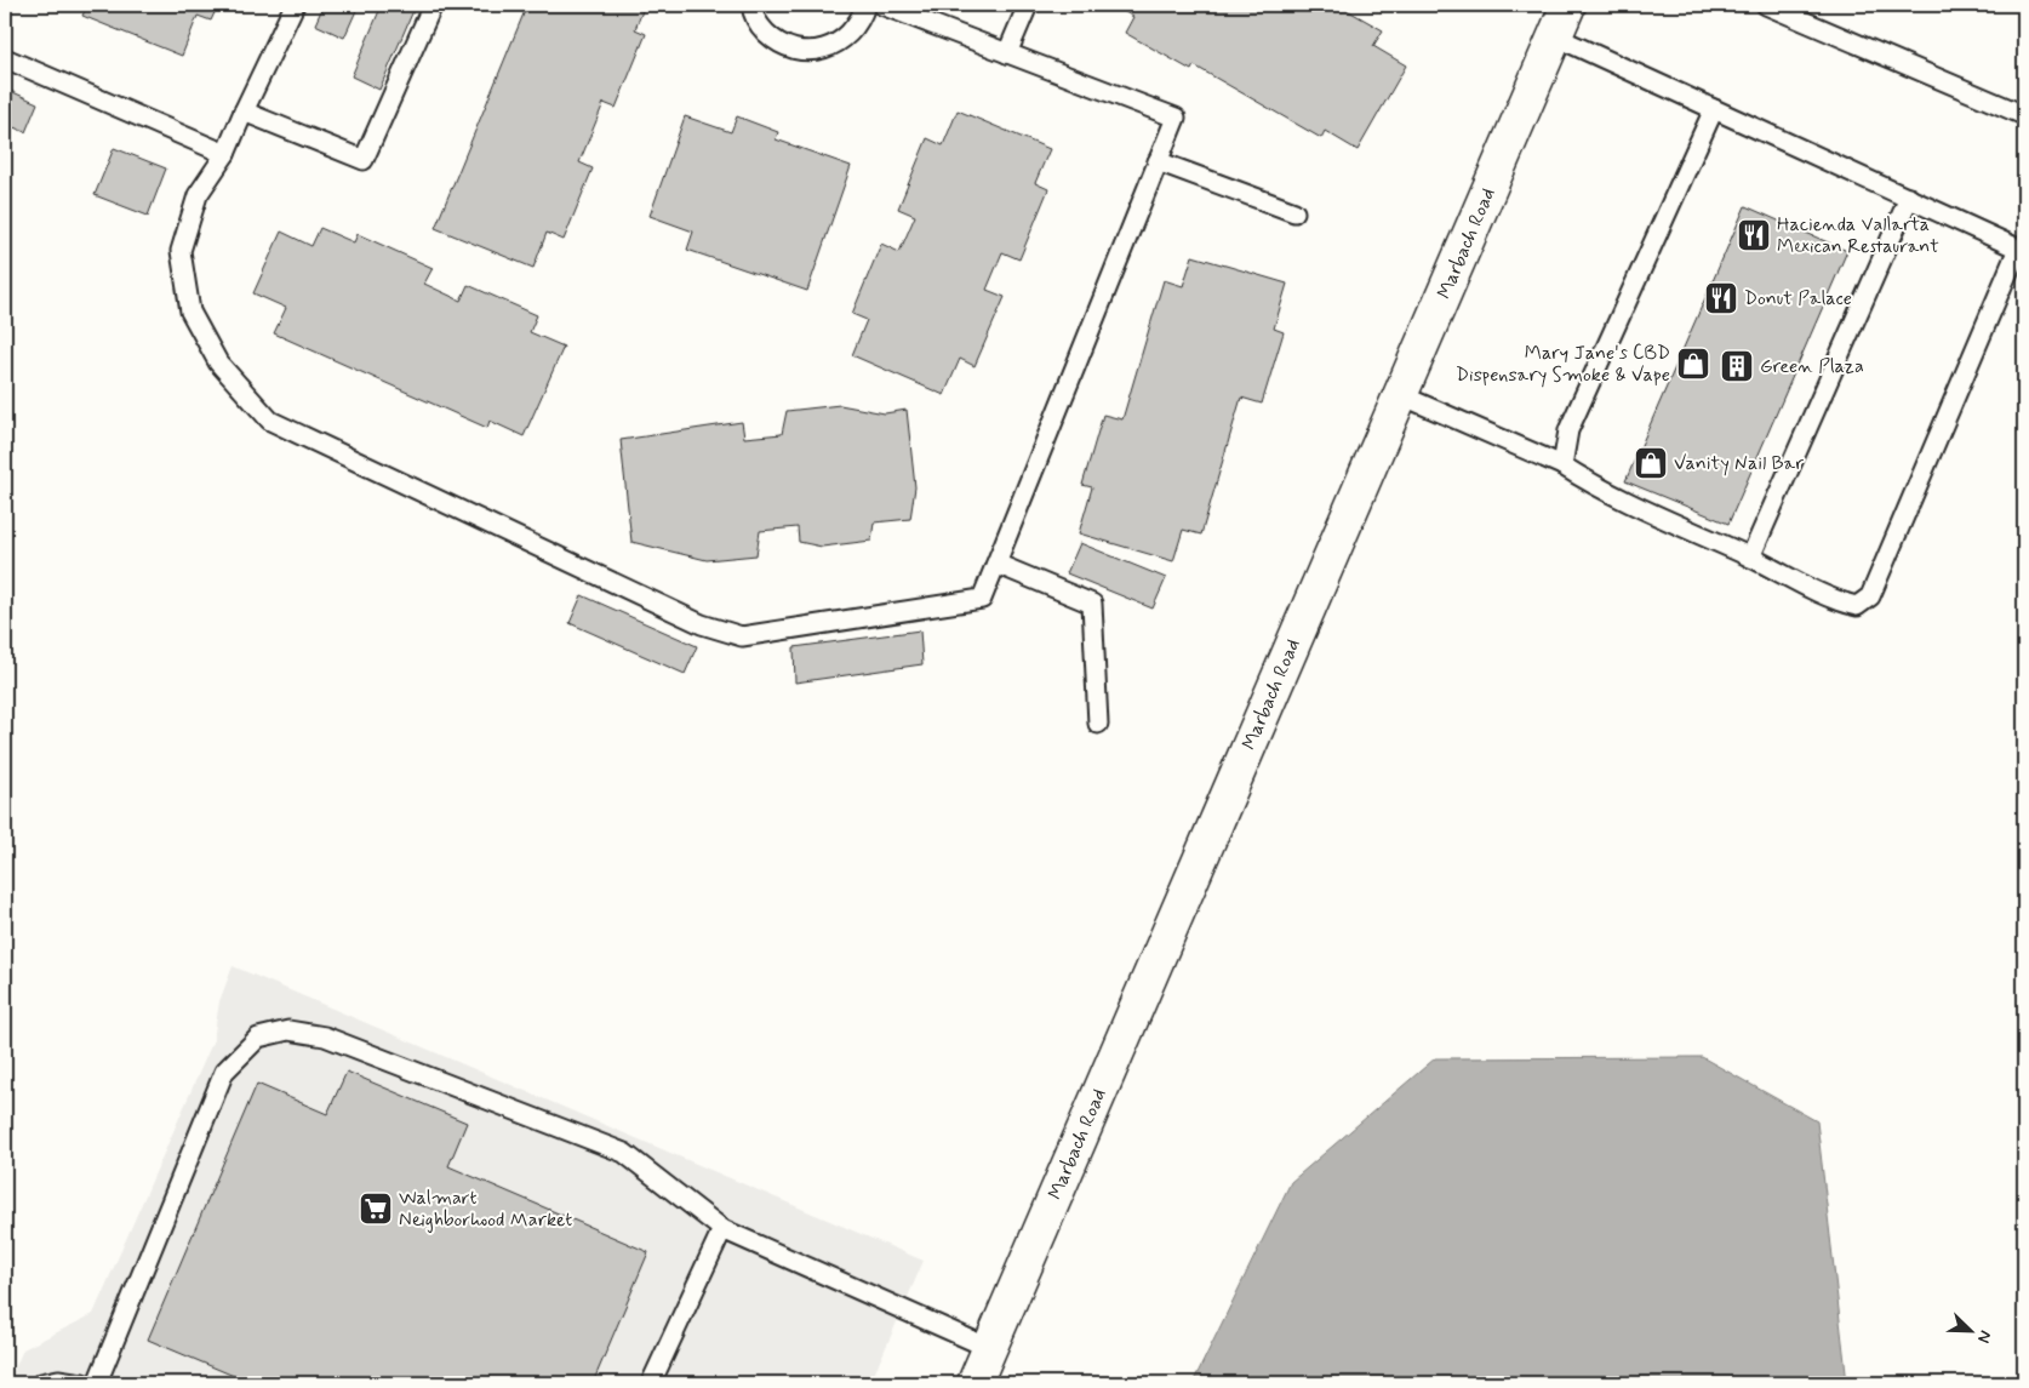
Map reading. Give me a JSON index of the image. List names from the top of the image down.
{
  "streets": {
    "main road": ["Marbach Road"]
  },
  "places": {
    "restaurant": ["Hacienda Vallarta Mexican Restaurant", "Donut Palace"],
    "shop": ["Mary Jane's CBD Dispensary Smoke & Vape", "Vanity Nail Bar"],
    "building": ["Green Plaza"],
    "supermarket": ["Walmart Neighborhood Market"]
  },
  "north": "bottom right"
}
